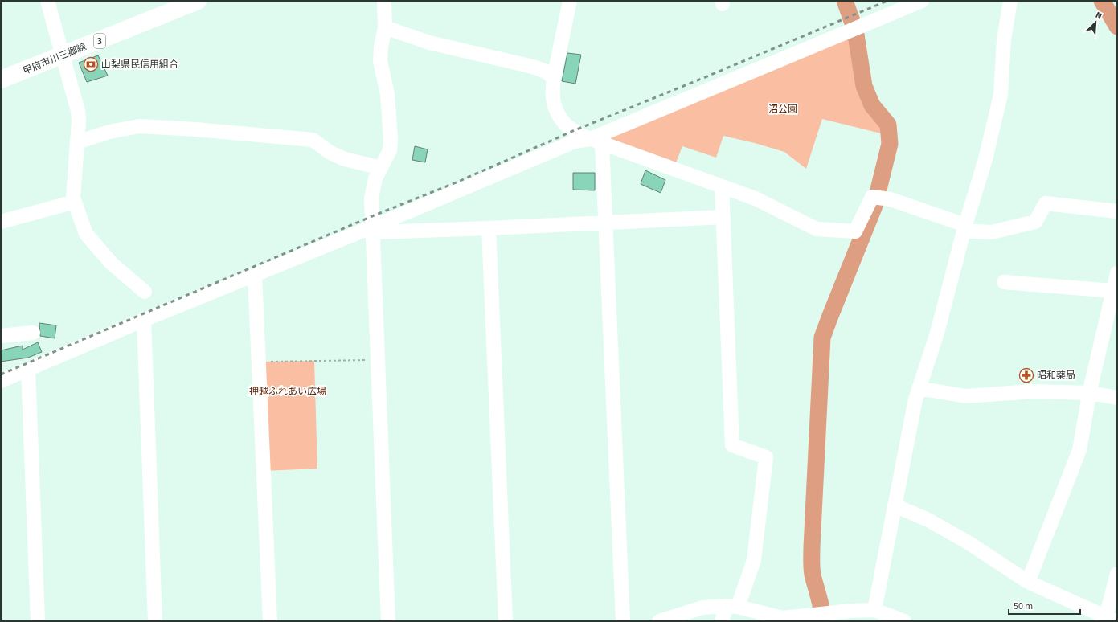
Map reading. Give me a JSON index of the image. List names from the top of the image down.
{
  "streets": {
    "main road": ["3", "甲府市川三郷線"]
  },
  "parks": ["沼公園", "押越ふれあい広場"],
  "places": {
    "bank": ["山梨県民信用組合"],
    "pharmacy": ["昭和薬局"]
  },
  "scale_bar": "50 m",
  "north": "top right"
}
